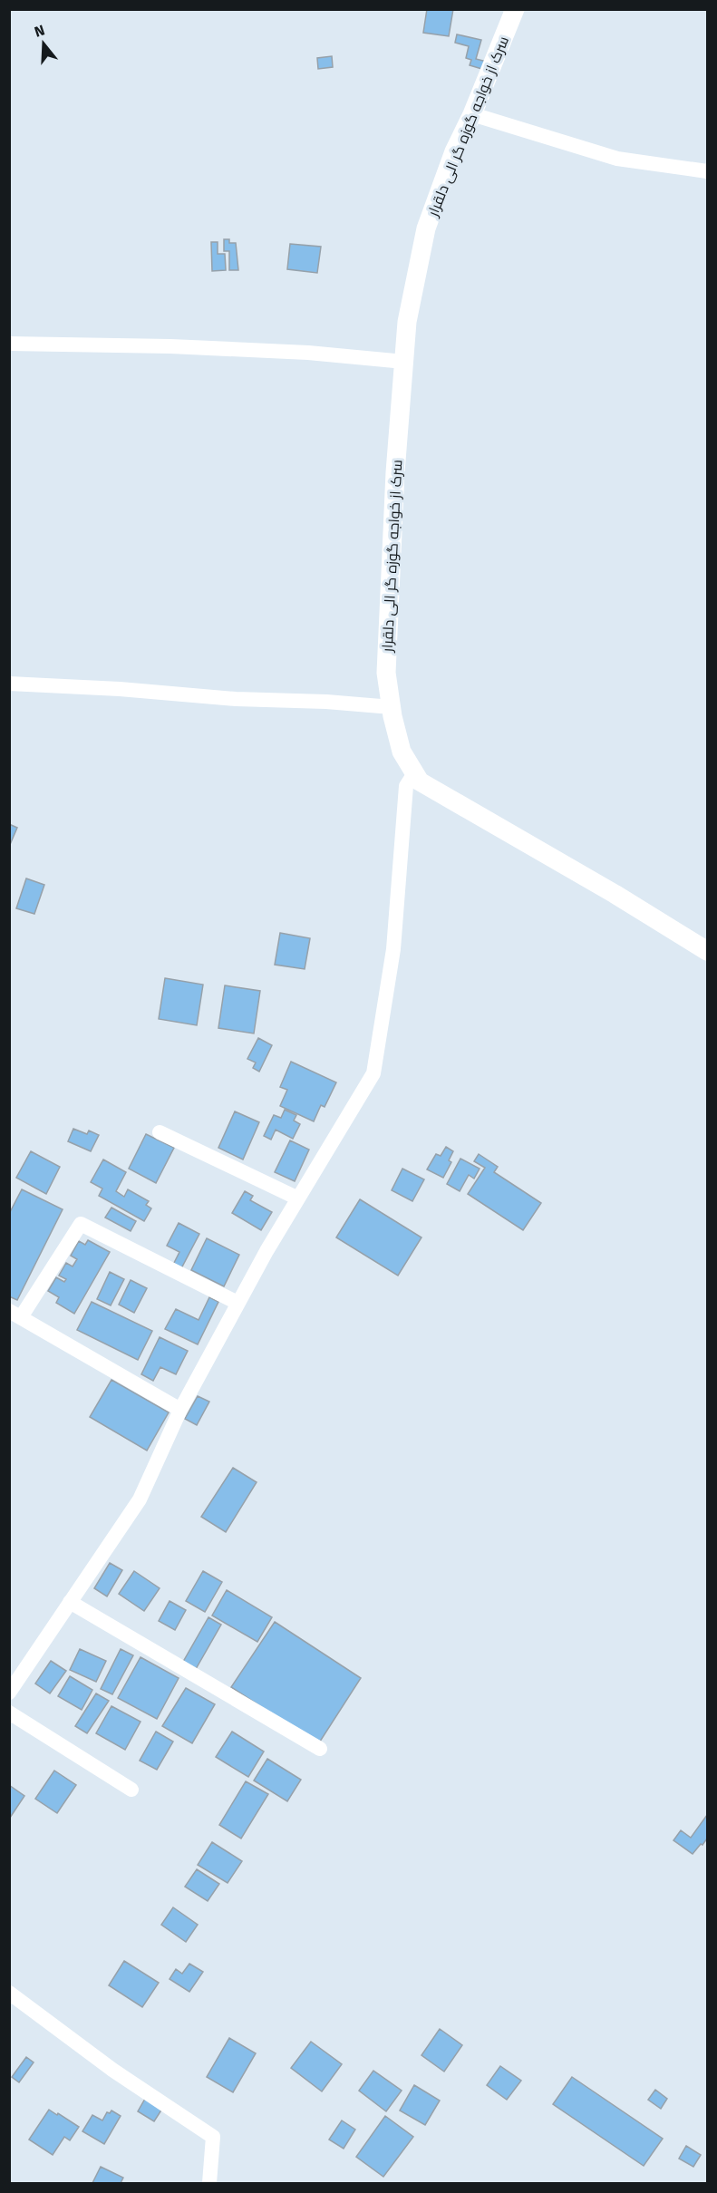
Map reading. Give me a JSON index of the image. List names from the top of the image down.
{
  "streets": {
    "street": ["سرک از خواجه گوزه گر الی دلقرار"]
  },
  "north": "top"
}
